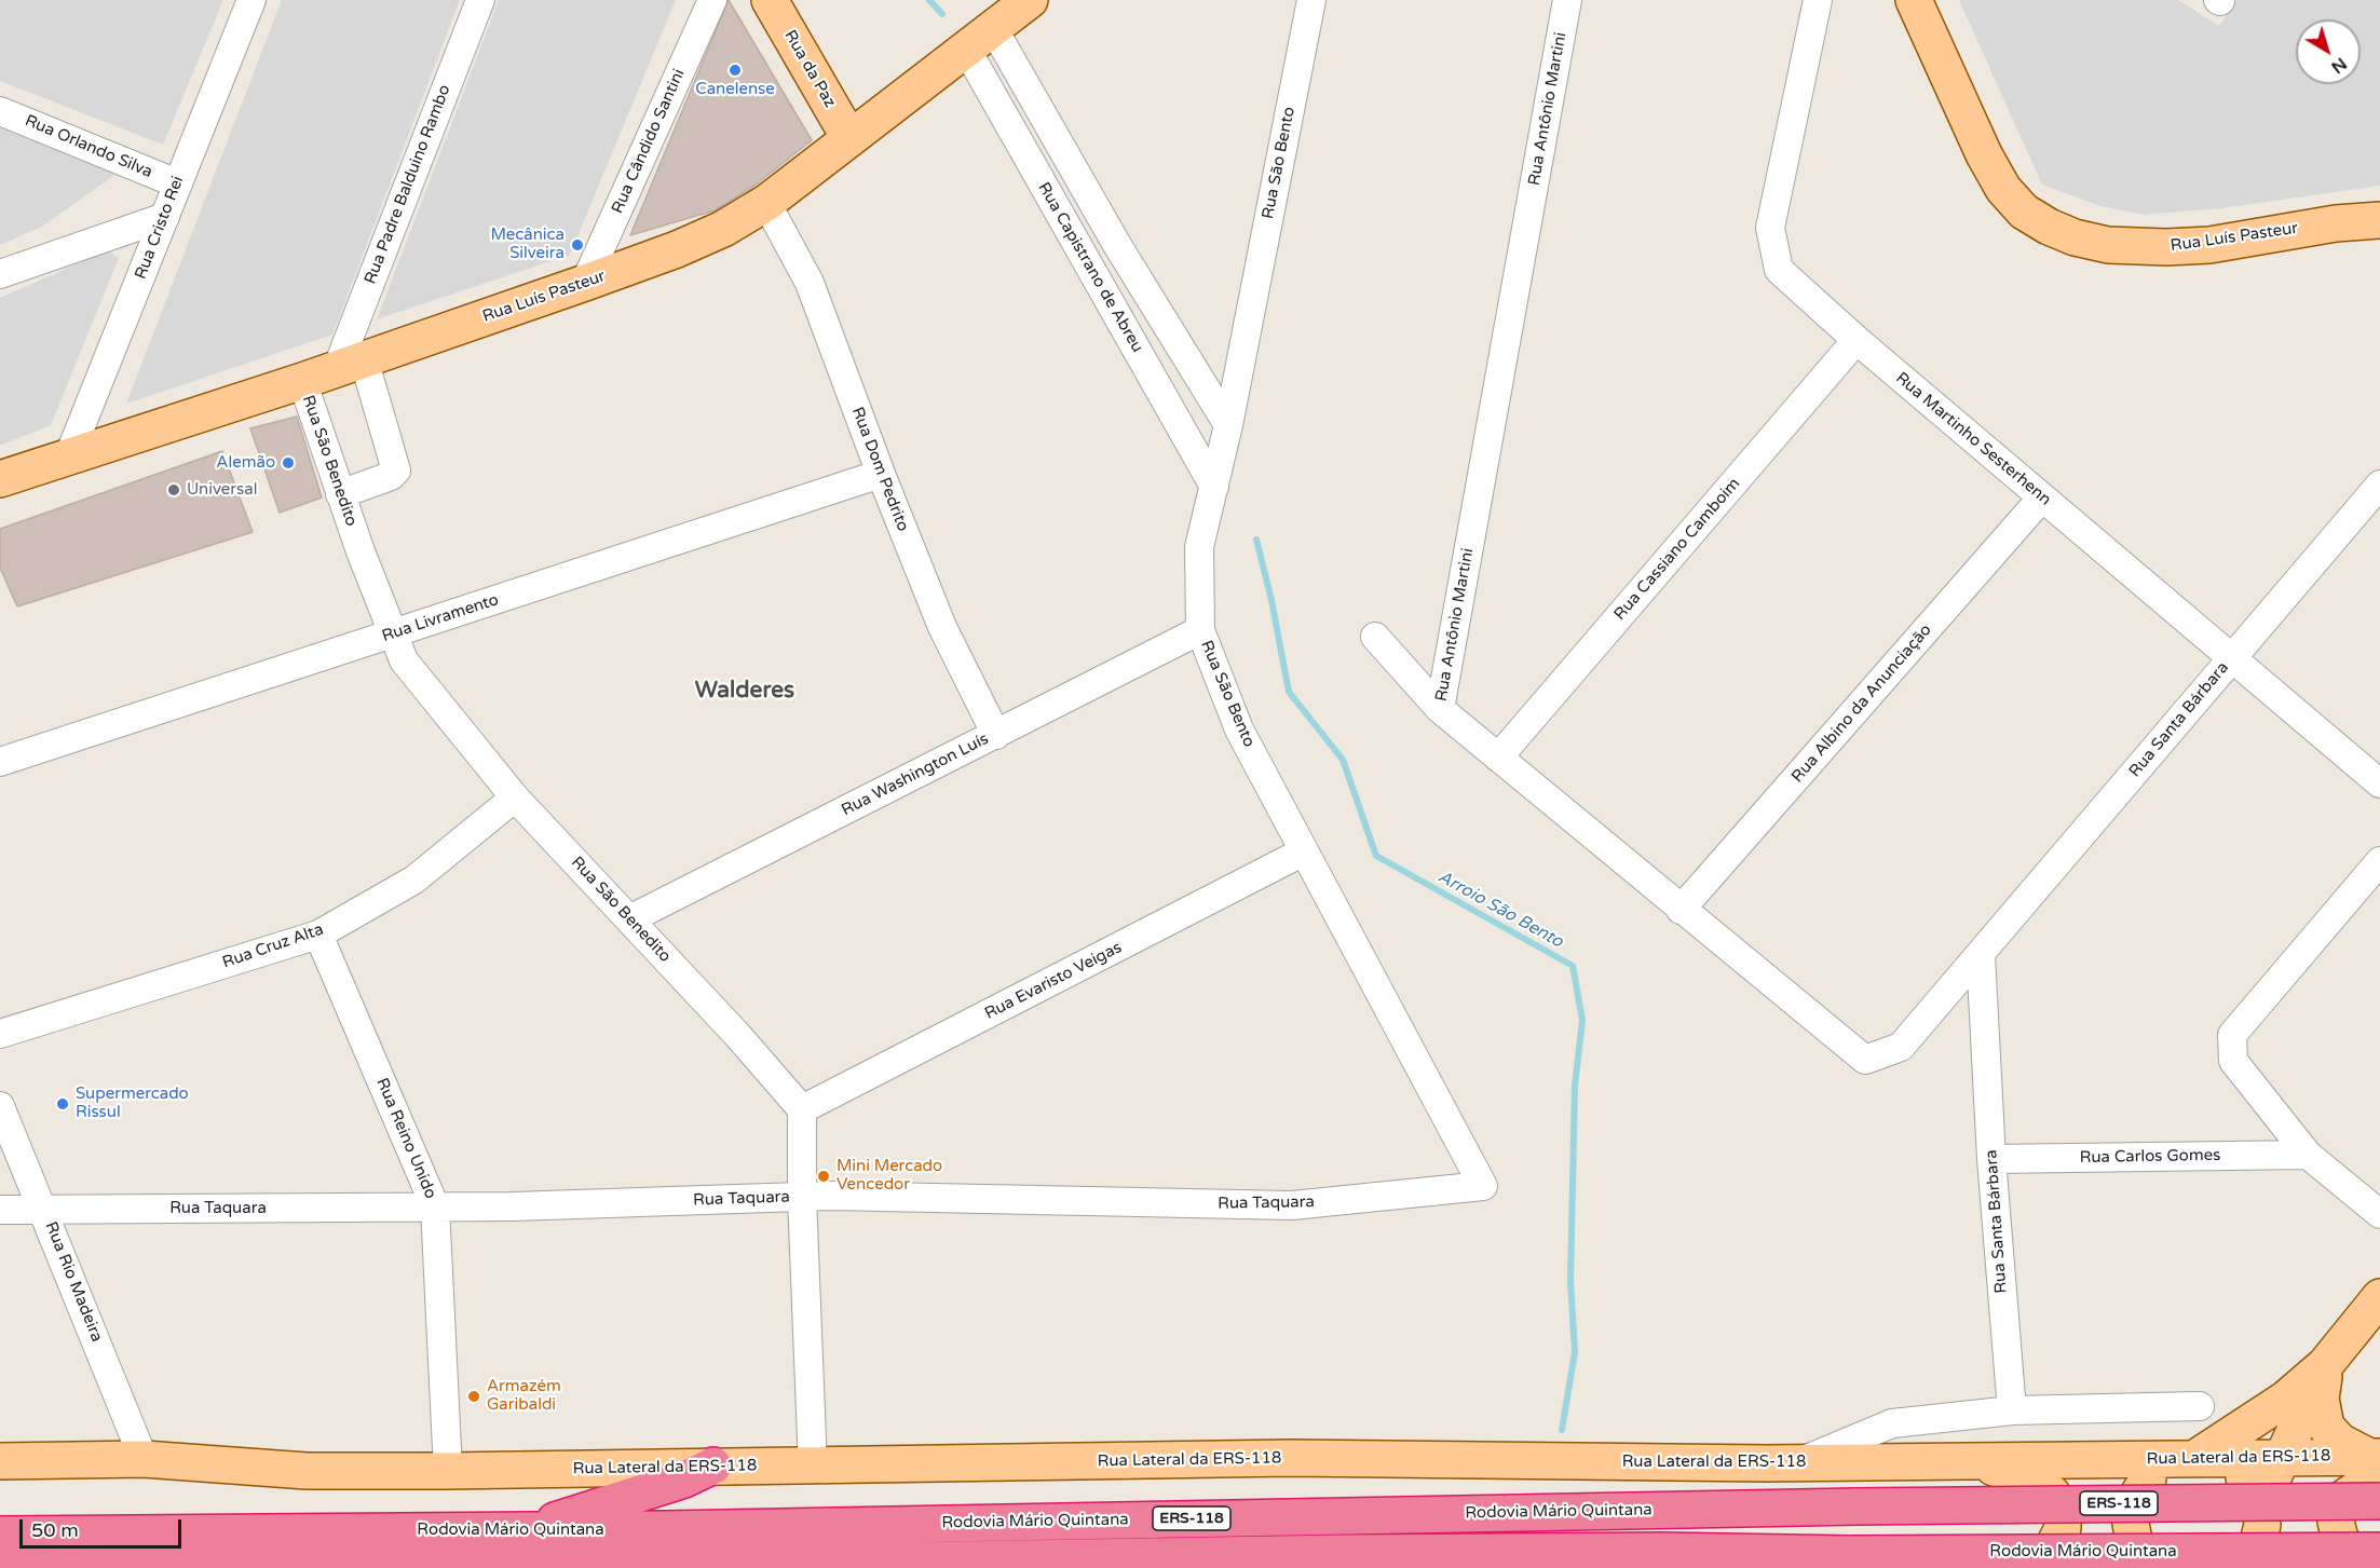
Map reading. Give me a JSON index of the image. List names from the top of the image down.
{
  "streets": {
    "highway": ["ERS-118", "Rodovia Mário Quintana"],
    "main road": ["Rua da Paz", "Rua Luís Pasteur", "Rua Lateral da ERS-118"],
    "street": [
      "Rua Antônio Martini",
      "Rua Cândido Santini",
      "Rua Orlando Silva",
      "Rua São Bento",
      "Rua Padre Balduino Rambo",
      "Rua Cristo Rei",
      "Rua Capistrano de Abreu",
      "Rua Martinho Sesterhenn",
      "Rua São Benedito",
      "Rua Dom Pedrito",
      "Rua Cassiano Camboim",
      "Rua Livramento",
      "Rua Albino da Anunciação",
      "Rua Santa Bárbara",
      "Rua Washington Luís",
      "Rua Cruz Alta",
      "Rua Evaristo Veigas",
      "Rua Reino Unido",
      "Rua Carlos Gomes",
      "Rua Taquara",
      "Rua Rio Madeira"
    ]
  },
  "crossings": [
    ["Rua da Paz", "Rua Luís Pasteur"],
    ["Rua Antônio Martini", "Rua Cassiano Camboim"],
    ["Rua Antônio Martini", "Rua Albino da Anunciação"],
    ["Rua Antônio Martini", "Rua Santa Bárbara"],
    ["Rua Cândido Santini", "Rua Luís Pasteur"],
    ["Rua Orlando Silva", "Rua Cristo Rei"],
    ["Rua São Bento", "Rua Capistrano de Abreu"],
    ["Rua São Bento", "Rua Washington Luís"],
    ["Rua São Bento", "Rua Evaristo Veigas"],
    ["Rua São Bento", "Rua Taquara"],
    ["Rua Padre Balduino Rambo", "Rua Luís Pasteur"],
    ["Rua Cristo Rei", "Rua Luís Pasteur"],
    ["Rua Luís Pasteur", "Rua Capistrano de Abreu"],
    ["Rua Luís Pasteur", "Rua São Benedito"],
    ["Rua Luís Pasteur", "Rua Dom Pedrito"],
    ["Rua Martinho Sesterhenn", "Rua Cassiano Camboim"],
    ["Rua Martinho Sesterhenn", "Rua Albino da Anunciação"],
    ["Rua Martinho Sesterhenn", "Rua Santa Bárbara"],
    ["Rua São Benedito", "Rua Livramento"],
    ["Rua São Benedito", "Rua Washington Luís"],
    ["Rua São Benedito", "Rua Cruz Alta"],
    ["Rua São Benedito", "Rua Evaristo Veigas"],
    ["Rua Dom Pedrito", "Rua Livramento"],
    ["Rua Dom Pedrito", "Rua Washington Luís"],
    ["Rua Santa Bárbara", "Rua Carlos Gomes"],
    ["Rua Cruz Alta", "Rua Reino Unido"],
    ["Rua Reino Unido", "Rua Taquara"],
    ["Rua Reino Unido", "Rua Lateral da ERS-118"],
    ["Rua Taquara", "Rua Rio Madeira"],
    ["Rua Rio Madeira", "Rua Lateral da ERS-118"]
  ],
  "districts": ["Walderes"],
  "water": ["Arroio São Bento"],
  "places": [
    "Canelense",
    "Mecânica Silveira",
    "Alemão",
    "Universal",
    "Supermercado Rissul",
    "Mini Mercado Vencedor",
    "Armazém Garibaldi"
  ],
  "scale_bar": "50 m",
  "north": "bottom right"
}
